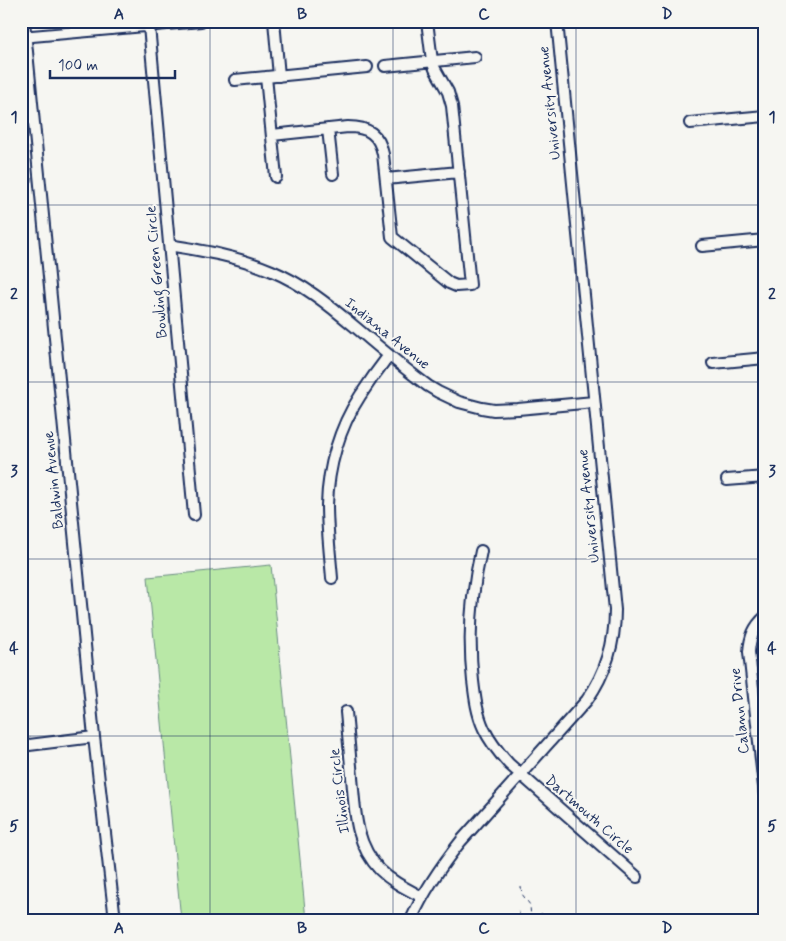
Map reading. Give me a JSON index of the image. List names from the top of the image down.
{
  "streets": {
    "street": [
      "University Avenue",
      "Bowling Green Circle",
      "Indiana Avenue",
      "Baldwin Avenue",
      "Calann Drive",
      "Illinois Circle",
      "Dartmouth Circle"
    ]
  },
  "crossings": [
    ["University Avenue", "Indiana Avenue"],
    ["University Avenue", "Illinois Circle"],
    ["University Avenue", "Dartmouth Circle"],
    ["Bowling Green Circle", "Indiana Avenue"]
  ],
  "scale_bar": "100 m",
  "grid": {
    "columns": [
      "A",
      "B",
      "C",
      "D"
    ],
    "rows": [
      "1",
      "2",
      "3",
      "4",
      "5"
    ]
  }
}
